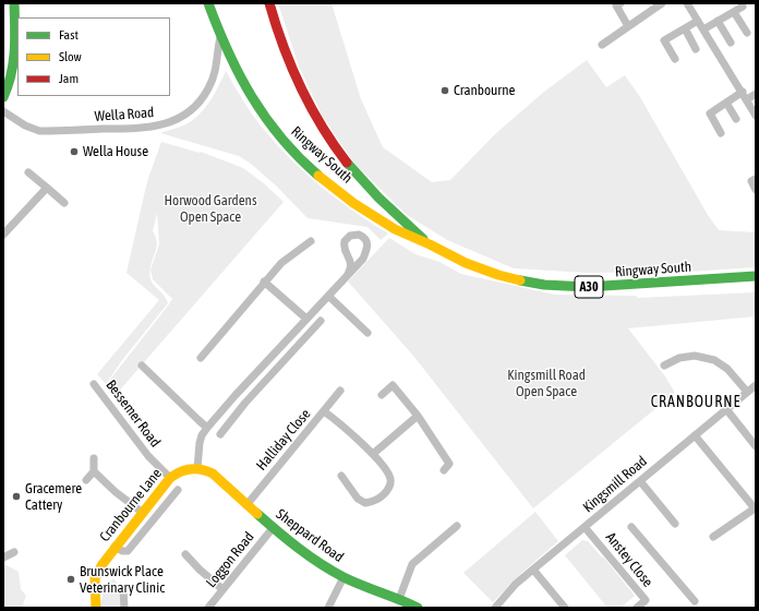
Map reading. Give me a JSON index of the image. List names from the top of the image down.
{
  "streets": {
    "main road": [
      "Ringway South",
      "A30",
      "Cranbourne Lane",
      "Sheppard Road"
    ],
    "street": [
      "Wella Road",
      "Bessemer Road",
      "Halliday Close",
      "Kingsmill Road",
      "Loggon Road",
      "Anstey Close"
    ]
  },
  "crossings": [
    ["Wella Road", "Ringway South"],
    ["Bessemer Road", "Cranbourne Lane"],
    ["Halliday Close", "Sheppard Road"],
    ["Kingsmill Road", "Anstey Close"],
    ["Cranbourne Lane", "Sheppard Road"],
    ["Sheppard Road", "Loggon Road"]
  ],
  "districts": ["CRANBOURNE"],
  "parks": ["Horwood Gardens Open Space", "Kingsmill Road Open Space"],
  "places": [
    "Cranbourne",
    "Wella House",
    "Gracemere Cattery",
    "Brunswick Place Veterinary Clinic"
  ],
  "legend": ["Fast", "Slow", "Jam"]
}
